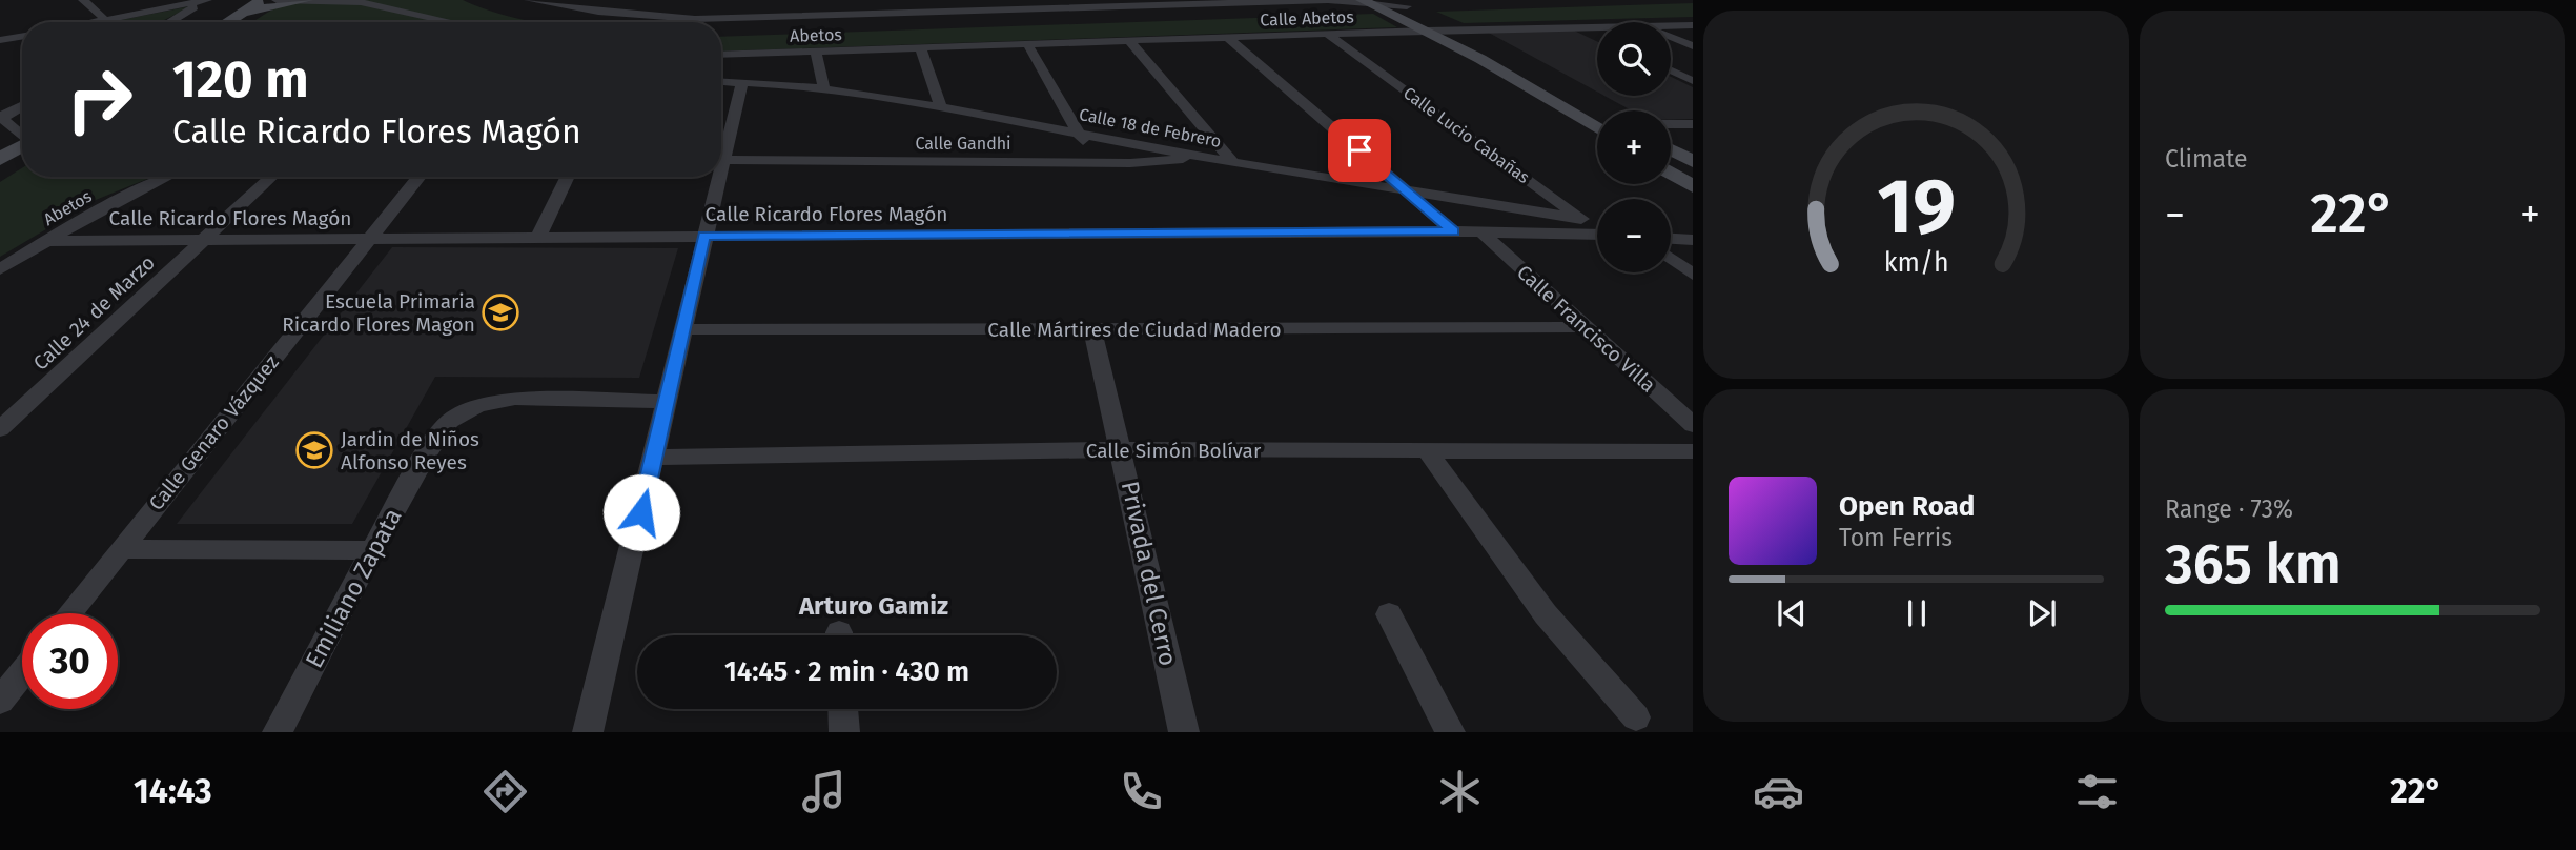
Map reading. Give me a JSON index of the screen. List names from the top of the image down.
{
  "streets": {
    "street": [
      "Calle Abetos",
      "Abetos",
      "Calle 18 de Febrero",
      "Calle Lucio Cabañas",
      "Calle Gandhi",
      "Calle Ricardo Flores Magón",
      "Calle 24 de Marzo",
      "Calle Francisco Villa",
      "Calle Mártires de Ciudad Madero",
      "Calle Genaro Vázquez",
      "Calle Simón Bolívar",
      "Privada del Cerro",
      "Emiliano Zapata"
    ]
  },
  "crossings": [
    ["Calle Abetos", "Abetos"],
    ["Calle Abetos", "Calle Lucio Cabañas"],
    ["Abetos", "Calle Ricardo Flores Magón"],
    ["Calle 18 de Febrero", "Calle Lucio Cabañas"],
    ["Calle 18 de Febrero", "Calle Gandhi"],
    ["Calle Ricardo Flores Magón", "Calle 24 de Marzo"],
    ["Calle Ricardo Flores Magón", "Calle Francisco Villa"],
    ["Calle Ricardo Flores Magón", "Calle Genaro Vázquez"],
    ["Calle Francisco Villa", "Calle Mártires de Ciudad Madero"],
    ["Calle Mártires de Ciudad Madero", "Privada del Cerro"],
    ["Calle Simón Bolívar", "Privada del Cerro"]
  ],
  "districts": ["Arturo Gamiz"],
  "places": {
    "school or university": ["Escuela Primaria Ricardo Flores Magon", "Jardin de Niños Alfonso Reyes"]
  },
  "page": {
    "tile": [
      "Climate",
      ["Range · 73%", "365 km"]
    ],
    "map_buttons": ["+", "−"],
    "turn": ["120 m", "Calle Ricardo Flores Magón"],
    "heat": ["−", "22°", "+"],
    "song": ["Open Road", "Tom Ferris"],
    "limit": "30",
    "trip": "14:45 · 2 min · 430 m",
    "tabs": ["14:43", "22°"],
    "gauge": ["19", "km/h"]
  }
}
